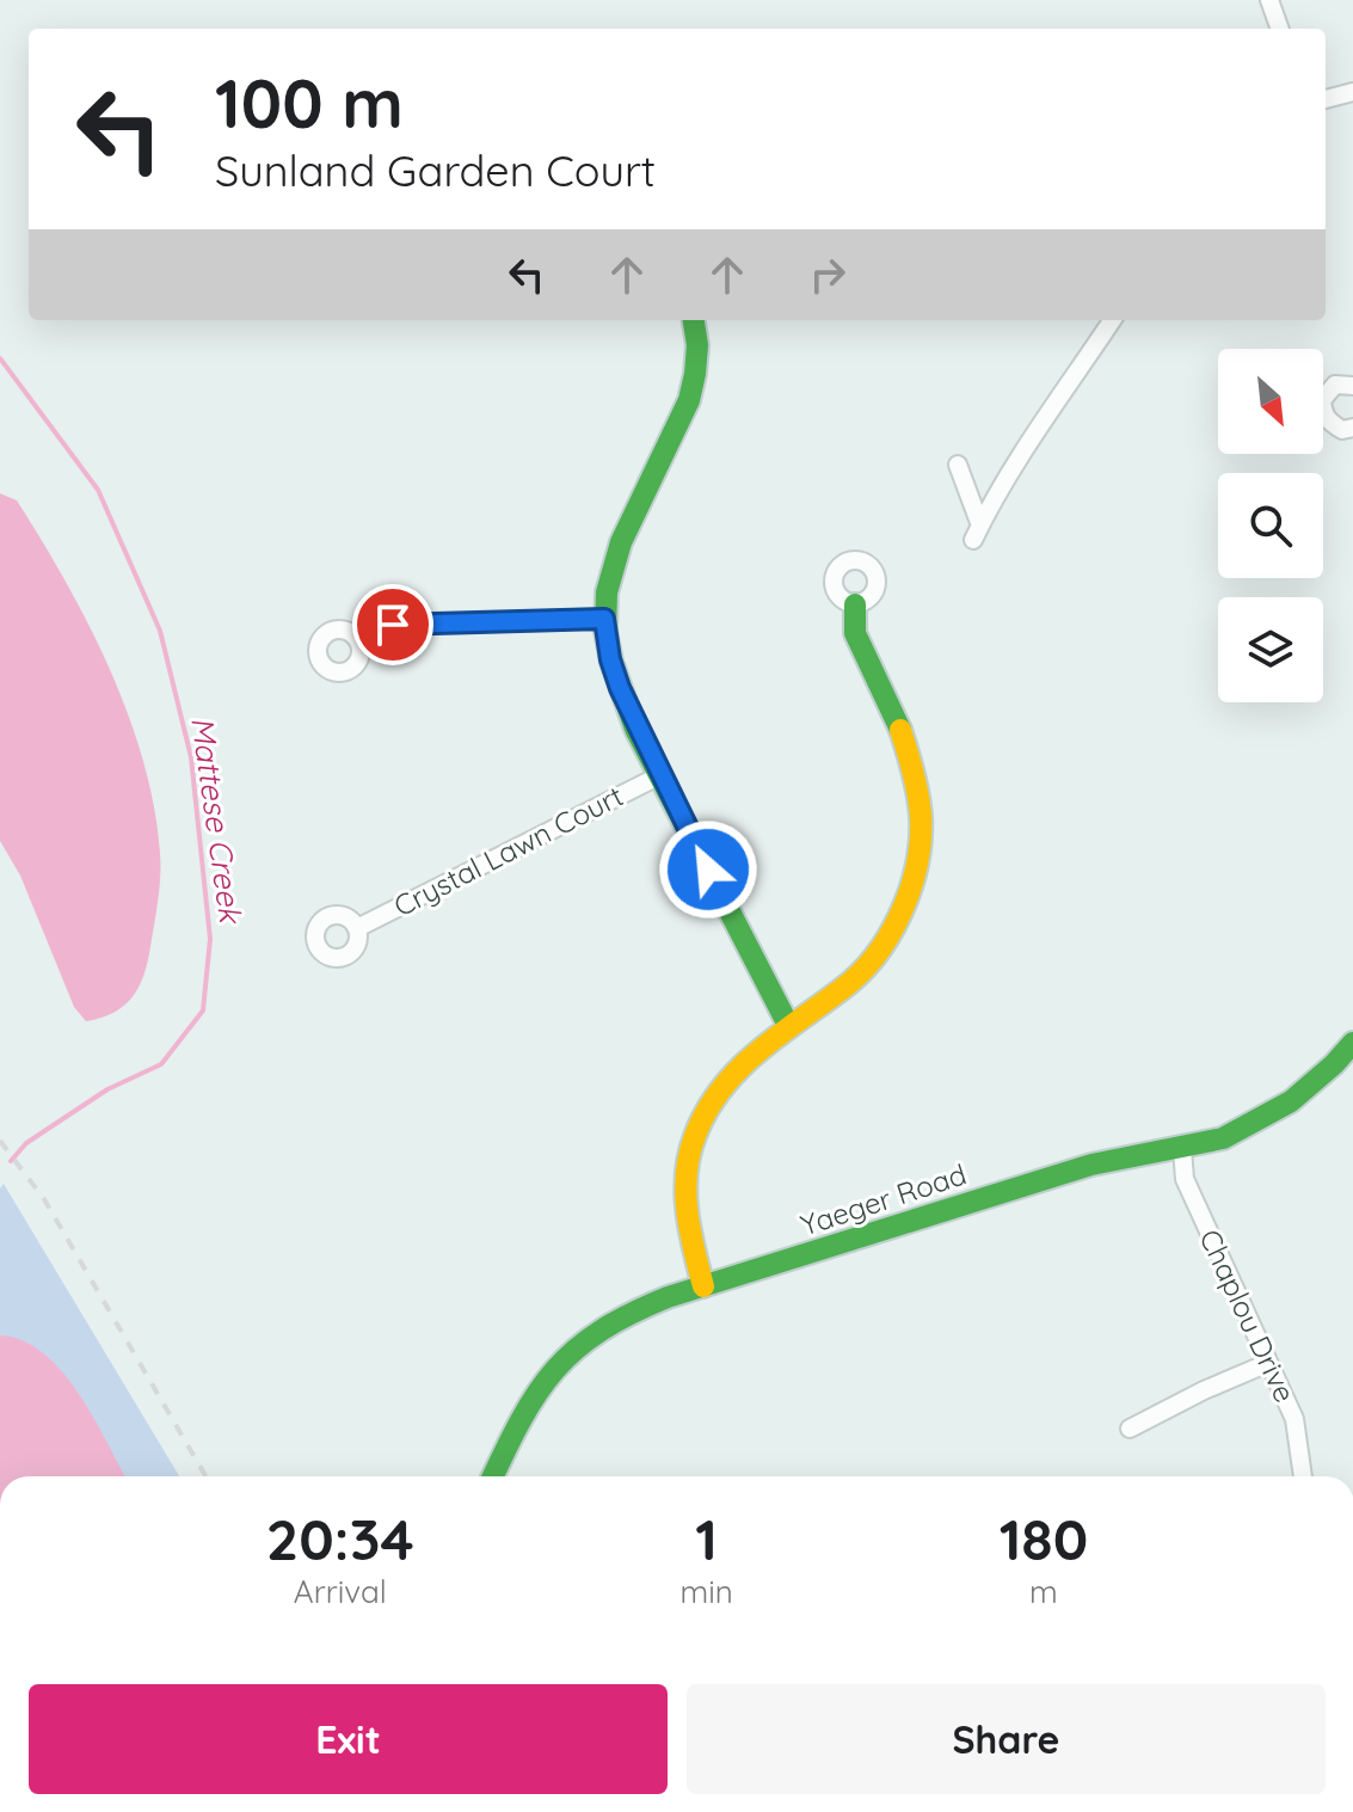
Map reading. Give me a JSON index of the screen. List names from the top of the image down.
{
  "streets": {
    "street": ["Crystal Lawn Court", "Yaeger Road", "Chaplou Drive"]
  },
  "crossings": [
    ["Yaeger Road", "Chaplou Drive"]
  ],
  "water": ["Mattese Creek"],
  "north": "bottom right",
  "page": {
    "turn": ["100 m", "Sunland Garden Court"],
    "eta": [
      "20:34",
      "Arrival",
      "1",
      "min",
      "180",
      "m"
    ],
    "buttons": ["Exit", "Share"]
  }
}
